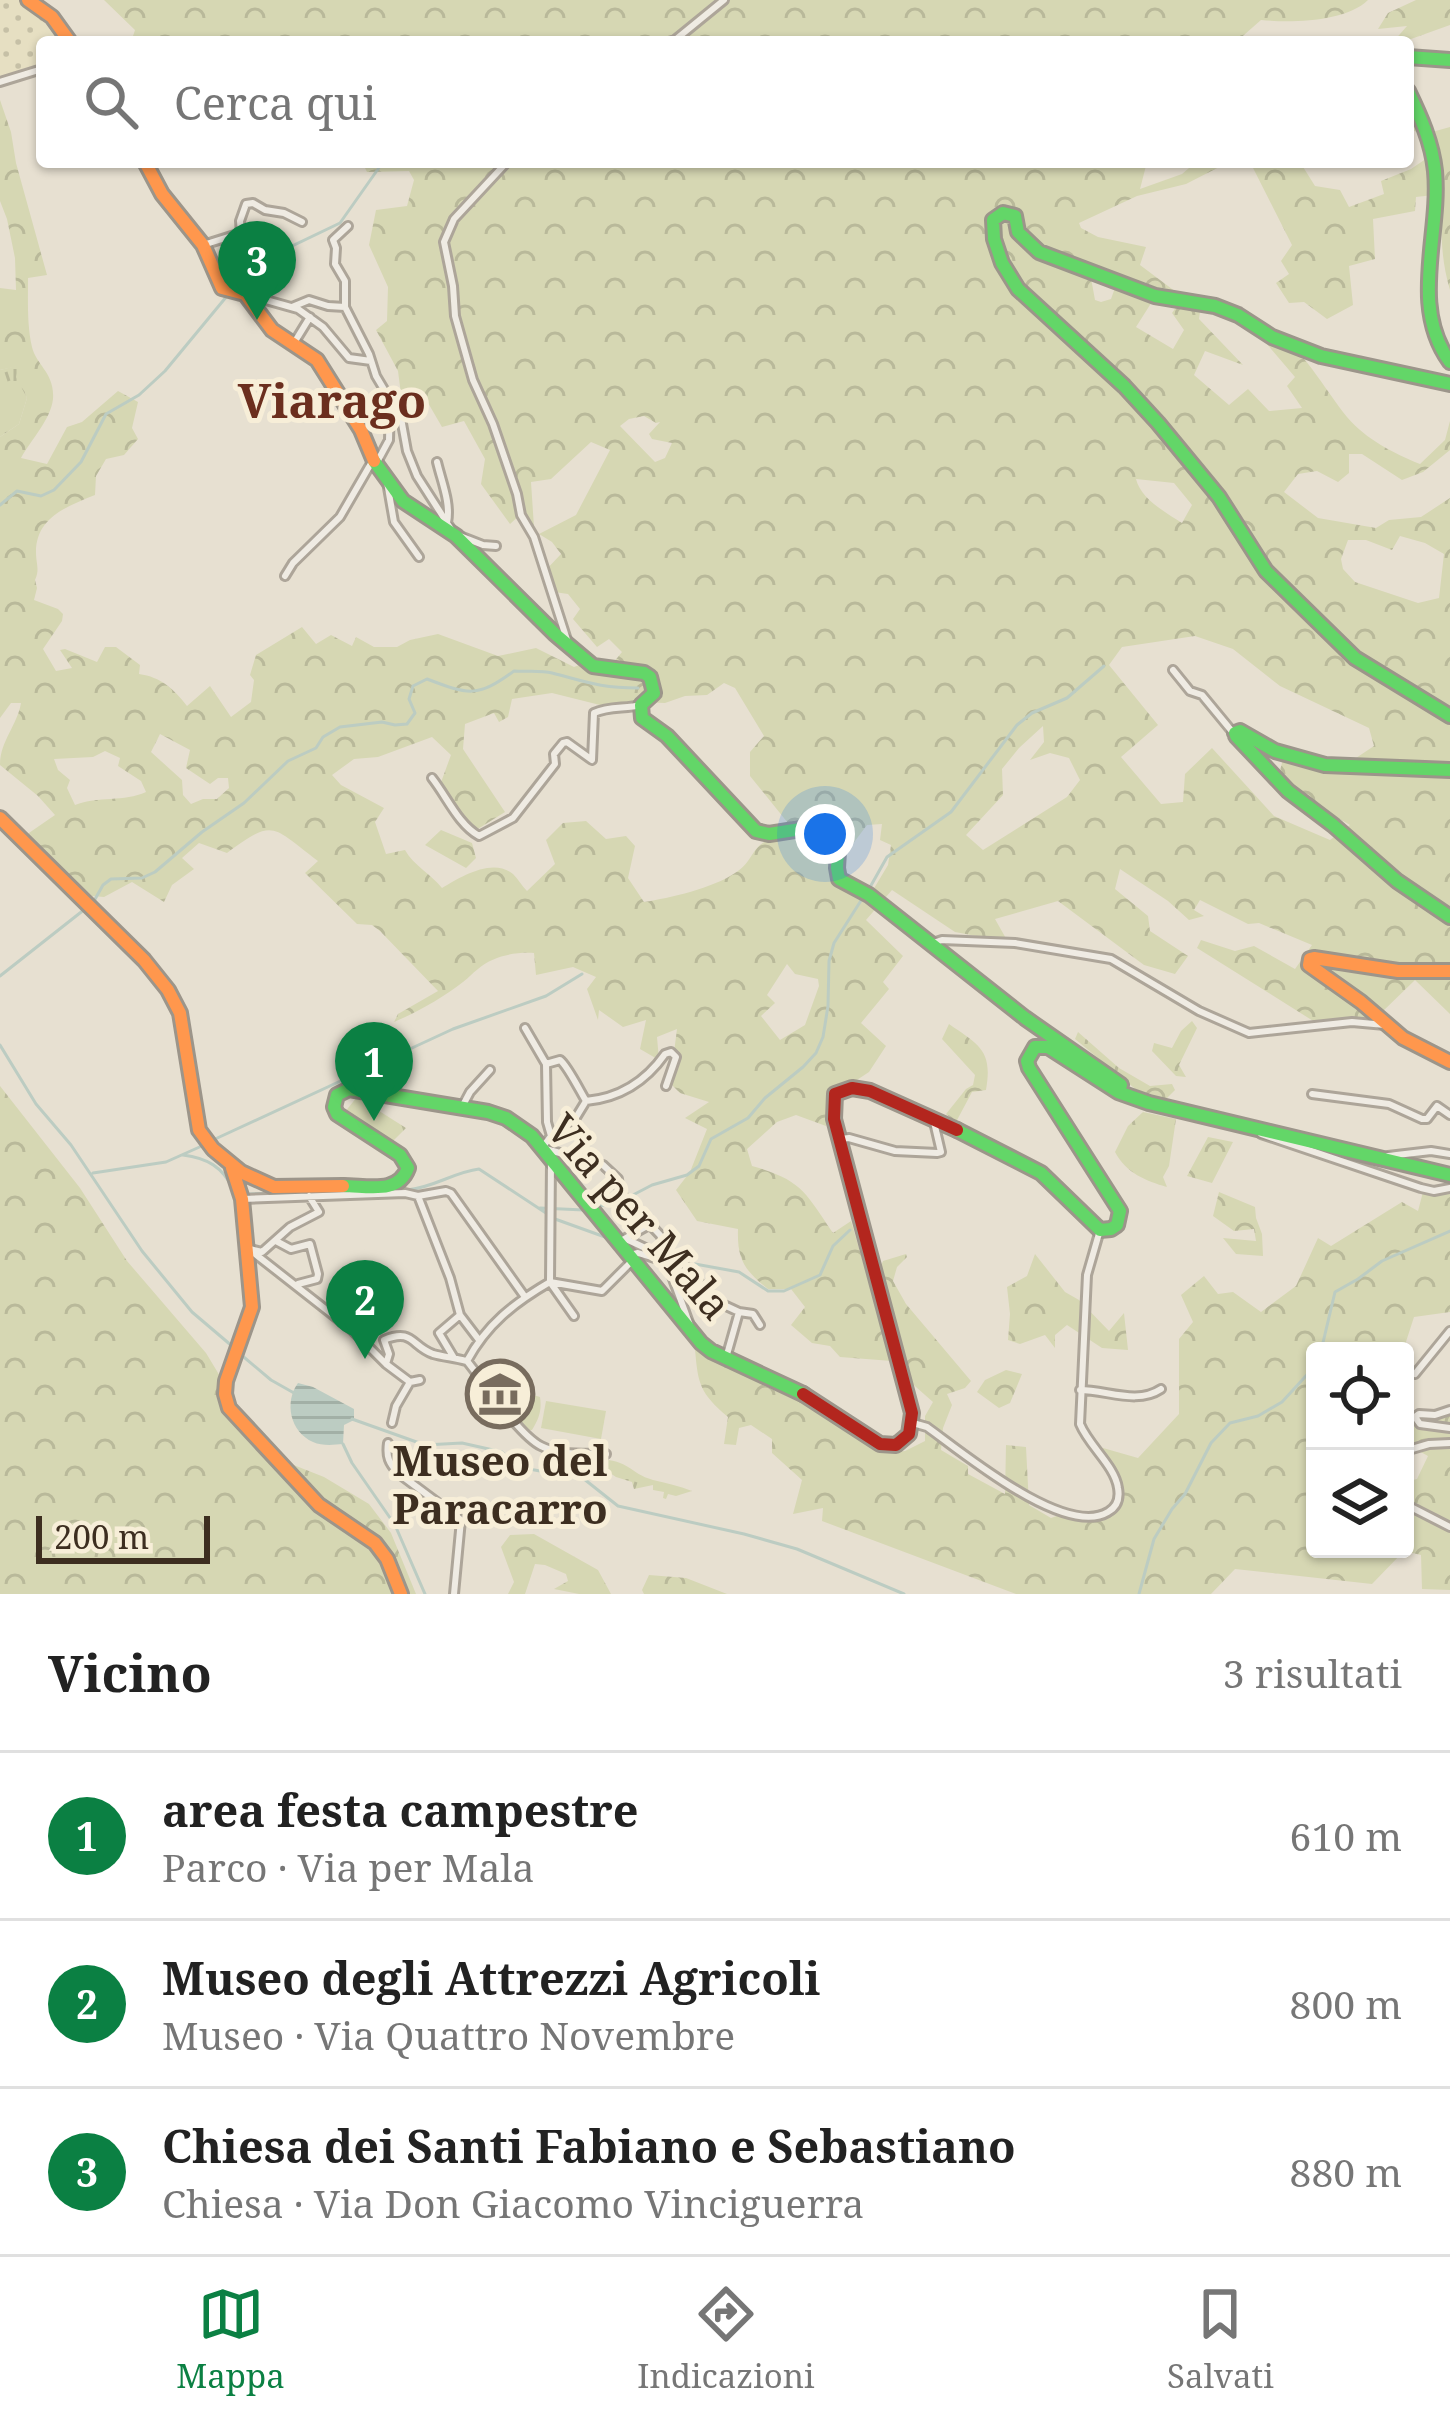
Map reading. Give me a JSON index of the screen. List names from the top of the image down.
{
  "streets": {
    "street": ["Via per Mala"]
  },
  "districts": ["Viarago"],
  "places": {
    "museum": ["Museo del Paracarro"]
  },
  "scale_bar": "200 m",
  "page": {
    "search": "Cerca qui",
    "pins": ["3", "1", "2"],
    "scale": "200 m",
    "heading": ["Vicino", "3 risultati"],
    "list": [
      {
        "mark": "1",
        "name": "area festa campestre",
        "note": "Parco · Via per Mala",
        "value": "610 m"
      },
      {
        "mark": "2",
        "name": "Museo degli Attrezzi Agricoli",
        "note": "Museo · Via Quattro Novembre",
        "value": "800 m"
      },
      {
        "mark": "3",
        "name": "Chiesa dei Santi Fabiano e Sebastiano",
        "note": "Chiesa · Via Don Giacomo Vinciguerra",
        "value": "880 m"
      }
    ],
    "nav": ["Mappa", "Indicazioni", "Salvati"]
  }
}
